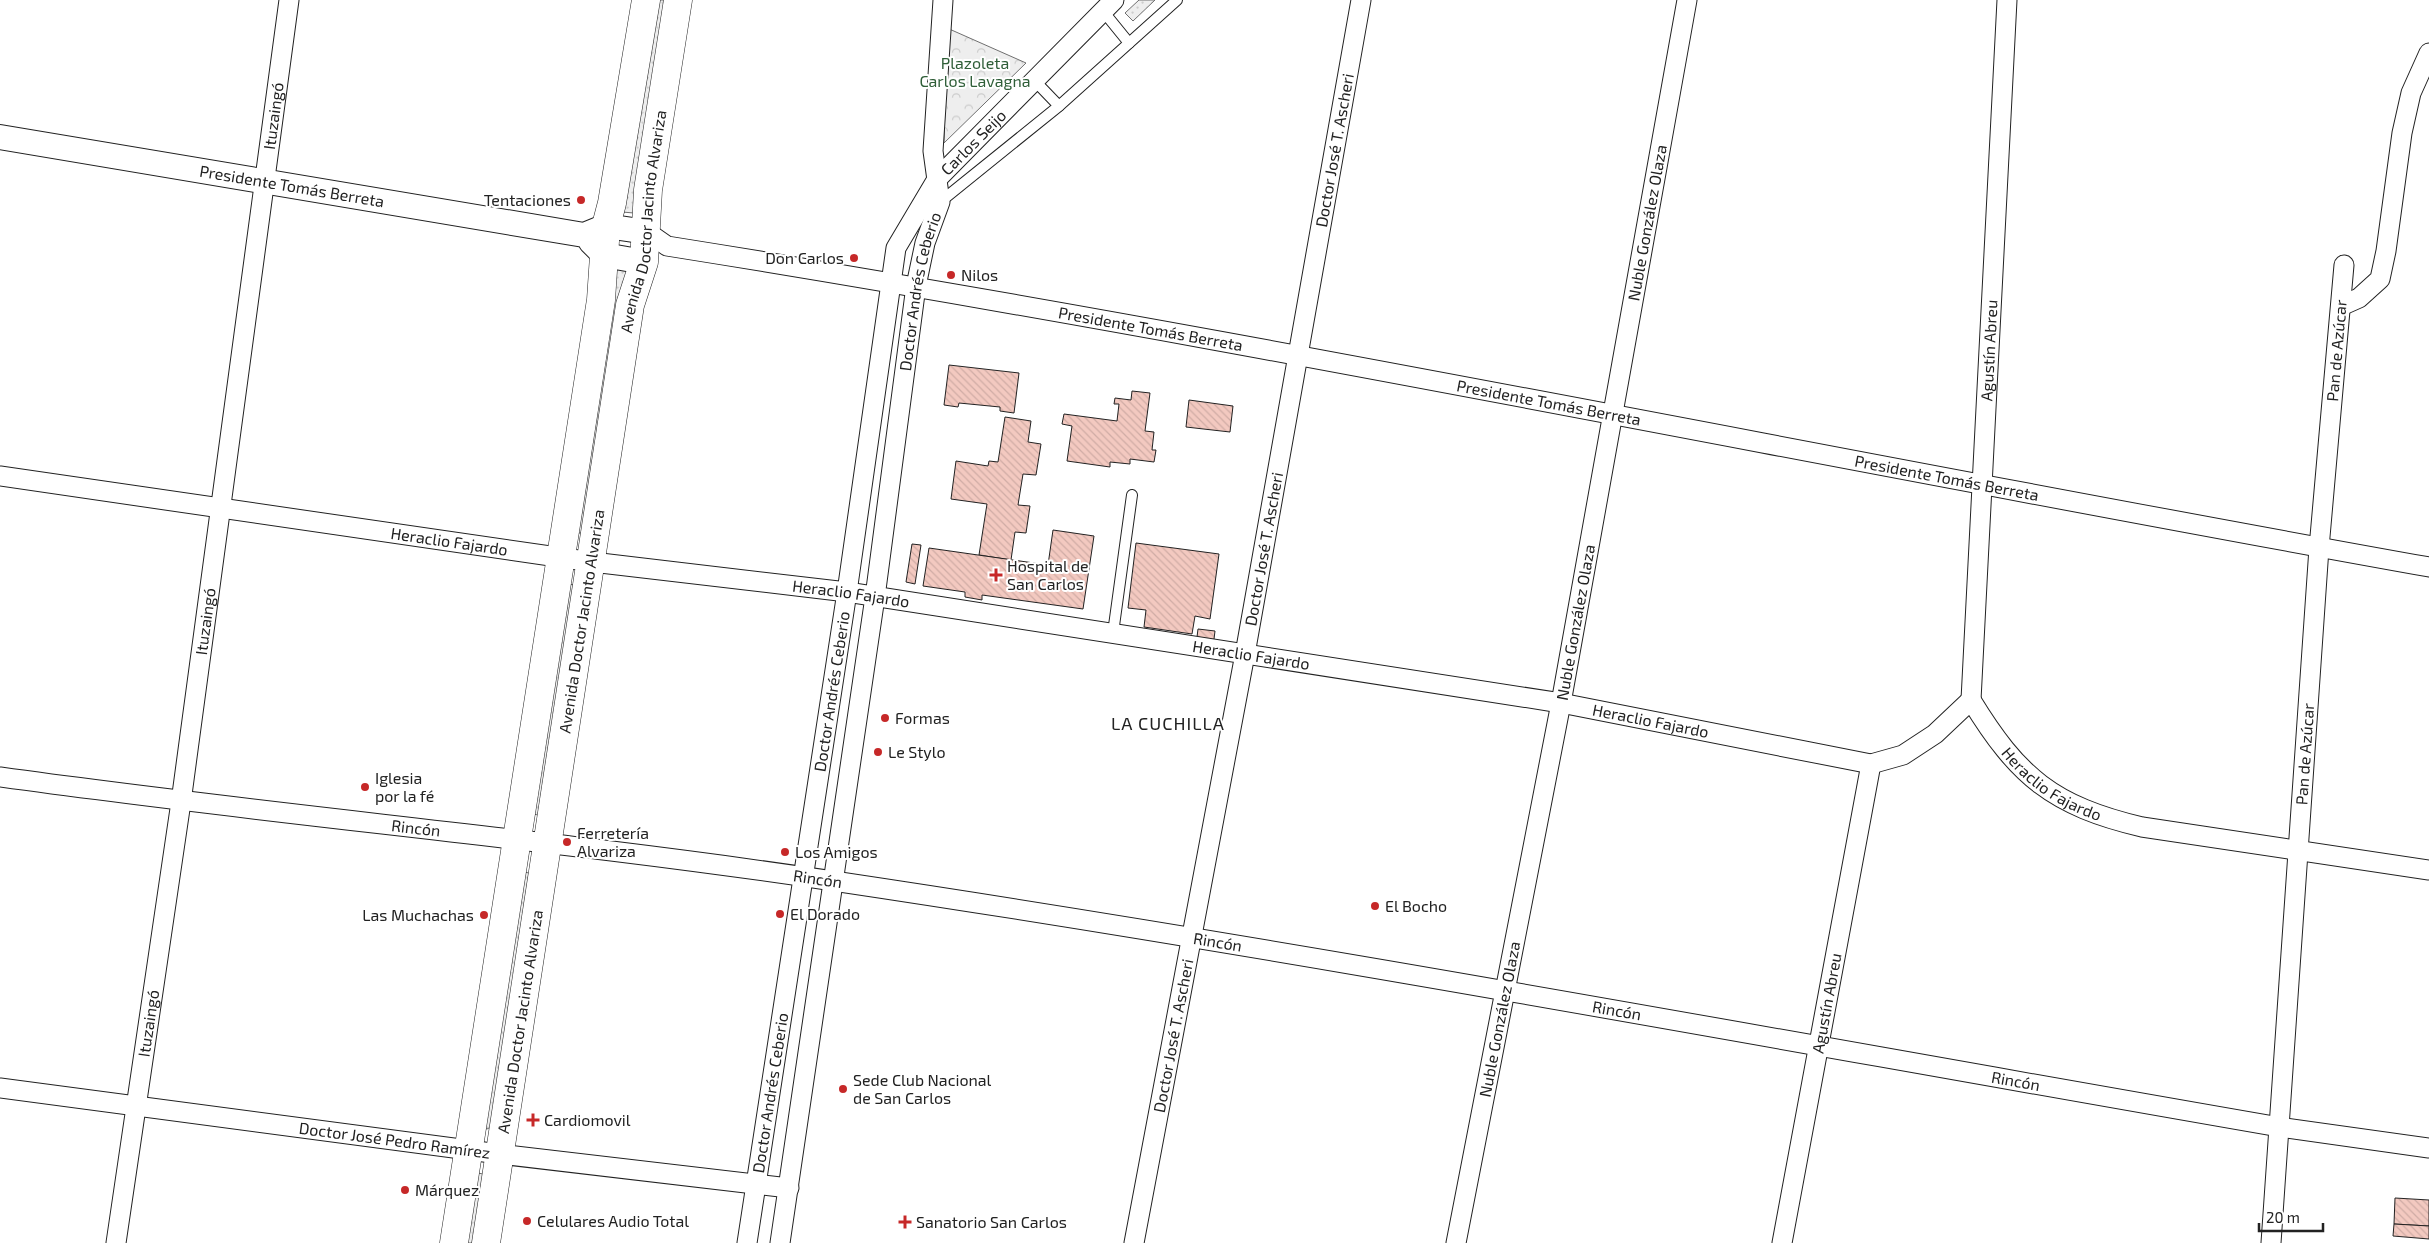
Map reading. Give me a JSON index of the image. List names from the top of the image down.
{
  "streets": {
    "main road": ["Avenida Doctor Jacinto Alvariza"],
    "street": [
      "Ituzaingó",
      "Carlos Seijo",
      "Doctor José T. Ascheri",
      "Presidente Tomás Berreta",
      "Nuble González Olaza",
      "Doctor Andrés Ceberio",
      "Agustín Abreu",
      "Pan de Azúcar",
      "Heraclio Fajardo",
      "Rincón",
      "Doctor José Pedro Ramírez"
    ]
  },
  "crossings": [
    ["Ituzaingó", "Presidente Tomás Berreta"],
    ["Ituzaingó", "Heraclio Fajardo"],
    ["Ituzaingó", "Rincón"],
    ["Ituzaingó", "Doctor José Pedro Ramírez"],
    ["Carlos Seijo", "Doctor Andrés Ceberio"],
    ["Doctor José T. Ascheri", "Presidente Tomás Berreta"],
    ["Doctor José T. Ascheri", "Heraclio Fajardo"],
    ["Doctor José T. Ascheri", "Rincón"],
    ["Presidente Tomás Berreta", "Avenida Doctor Jacinto Alvariza"],
    ["Presidente Tomás Berreta", "Nuble González Olaza"],
    ["Presidente Tomás Berreta", "Doctor Andrés Ceberio"],
    ["Presidente Tomás Berreta", "Agustín Abreu"],
    ["Presidente Tomás Berreta", "Pan de Azúcar"],
    ["Avenida Doctor Jacinto Alvariza", "Heraclio Fajardo"],
    ["Avenida Doctor Jacinto Alvariza", "Rincón"],
    ["Avenida Doctor Jacinto Alvariza", "Doctor José Pedro Ramírez"],
    ["Nuble González Olaza", "Heraclio Fajardo"],
    ["Nuble González Olaza", "Rincón"],
    ["Doctor Andrés Ceberio", "Heraclio Fajardo"],
    ["Doctor Andrés Ceberio", "Rincón"],
    ["Doctor Andrés Ceberio", "Doctor José Pedro Ramírez"],
    ["Agustín Abreu", "Heraclio Fajardo"],
    ["Agustín Abreu", "Rincón"],
    ["Pan de Azúcar", "Heraclio Fajardo"],
    ["Pan de Azúcar", "Rincón"]
  ],
  "districts": ["LA CUCHILLA"],
  "parks": ["Plazoleta Carlos Lavagna"],
  "places": {
    "other": [
      "Tentaciones",
      "Don Carlos",
      "Nilos",
      "Formas",
      "Le Stylo",
      "Iglesia por la fé",
      "Ferretería Alvariza",
      "Los Amigos",
      "El Bocho",
      "El Dorado",
      "Las Muchachas",
      "Sede Club Nacional de San Carlos",
      "Márquez",
      "Celulares Audio Total"
    ],
    "health": ["Hospital de San Carlos", "Cardiomovil", "Sanatorio San Carlos"]
  },
  "scale_bar": "20 m"
}
